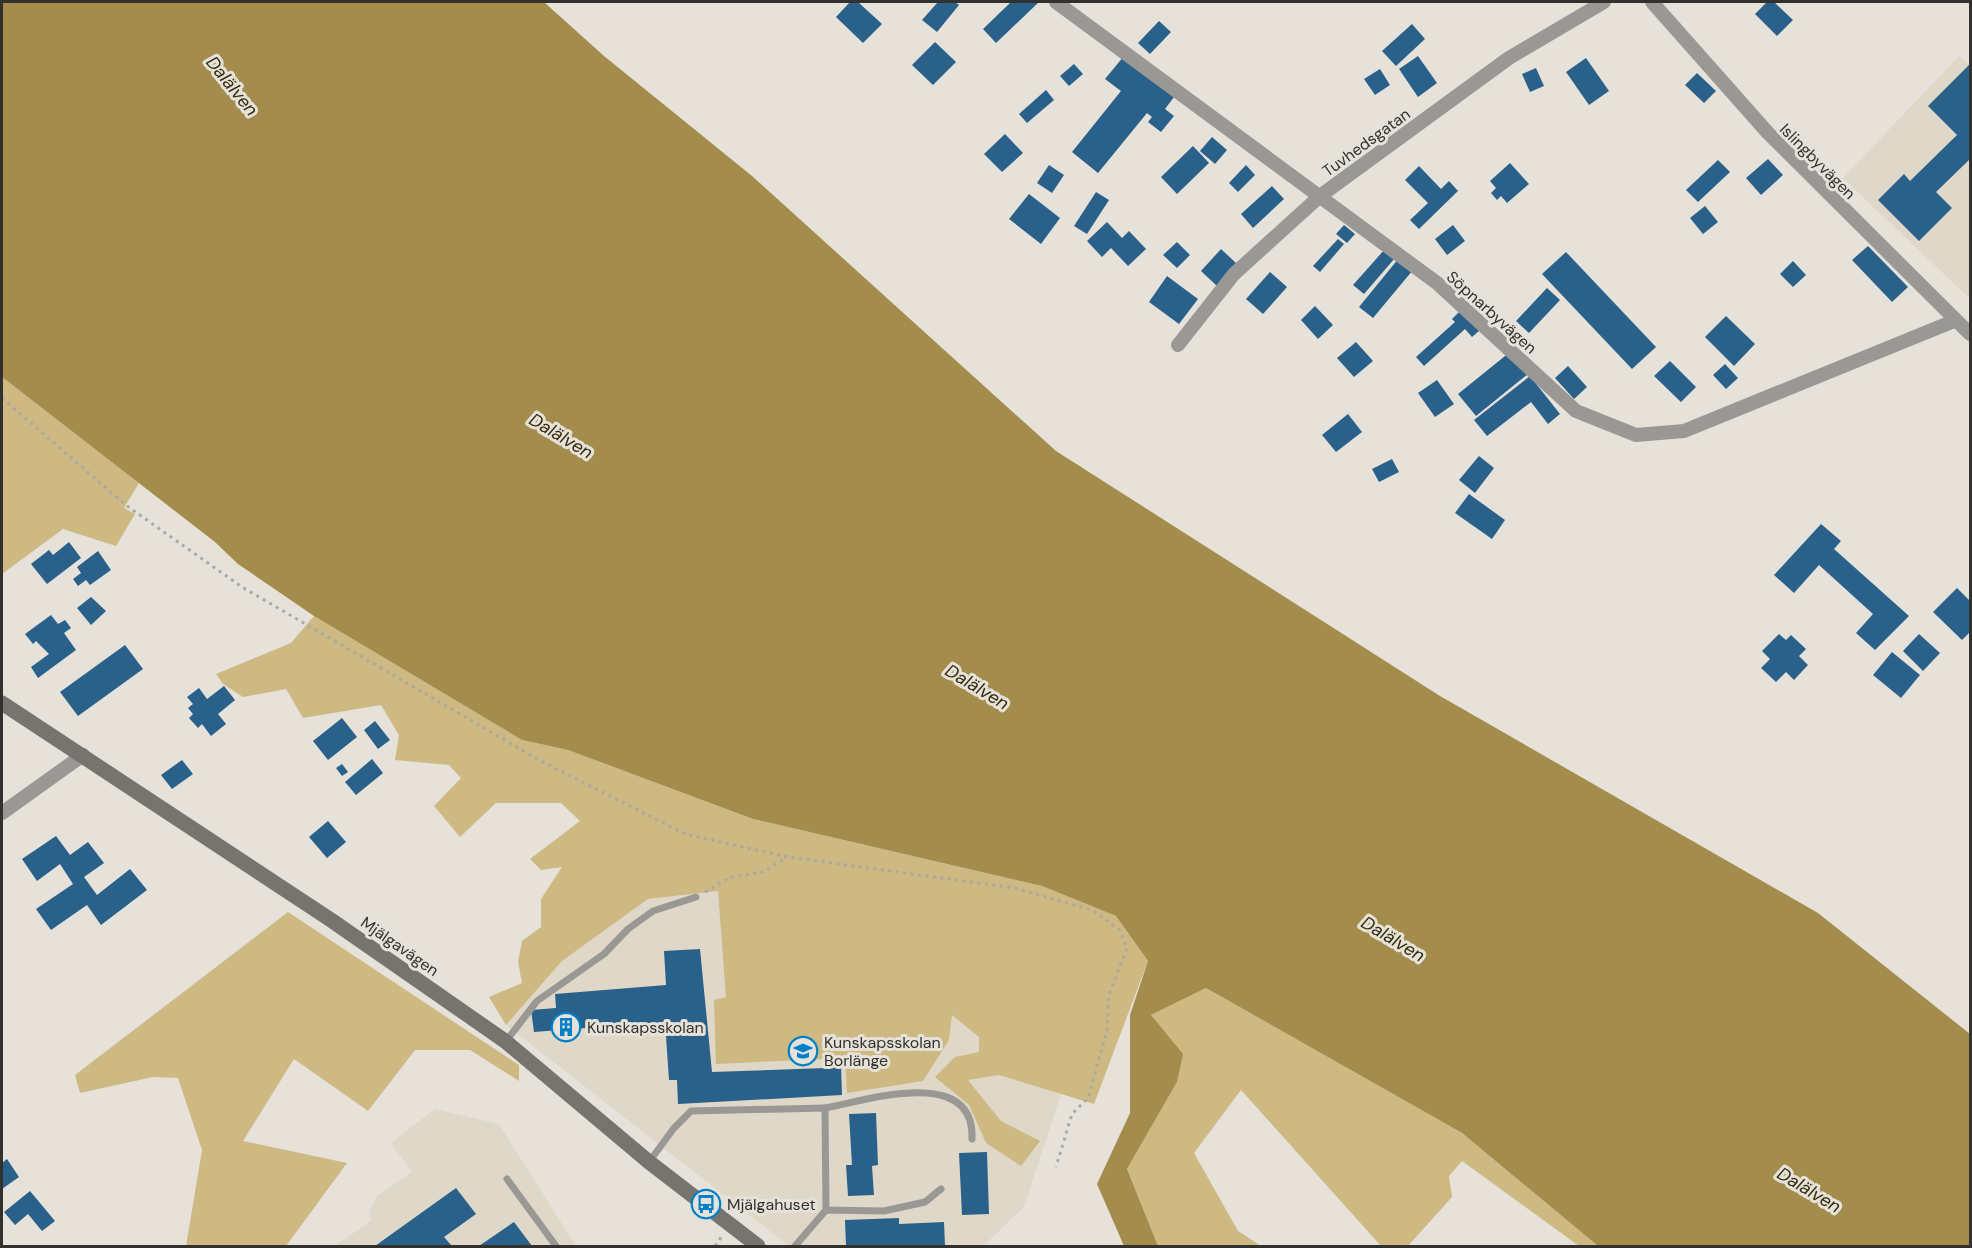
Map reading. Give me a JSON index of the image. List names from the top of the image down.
{
  "streets": {
    "street": [
      "Tuvhedsgatan",
      "Islingbyvägen",
      "Söpnarbyvägen",
      "Mjälgavägen"
    ]
  },
  "crossings": [
    ["Tuvhedsgatan", "Söpnarbyvägen"],
    ["Islingbyvägen", "Söpnarbyvägen"]
  ],
  "water": ["Dalälven"],
  "places": {
    "building": ["Kunskapsskolan"],
    "school or university": ["Kunskapsskolan Borlänge"],
    "bus stop": ["Mjälgahuset"]
  }
}
